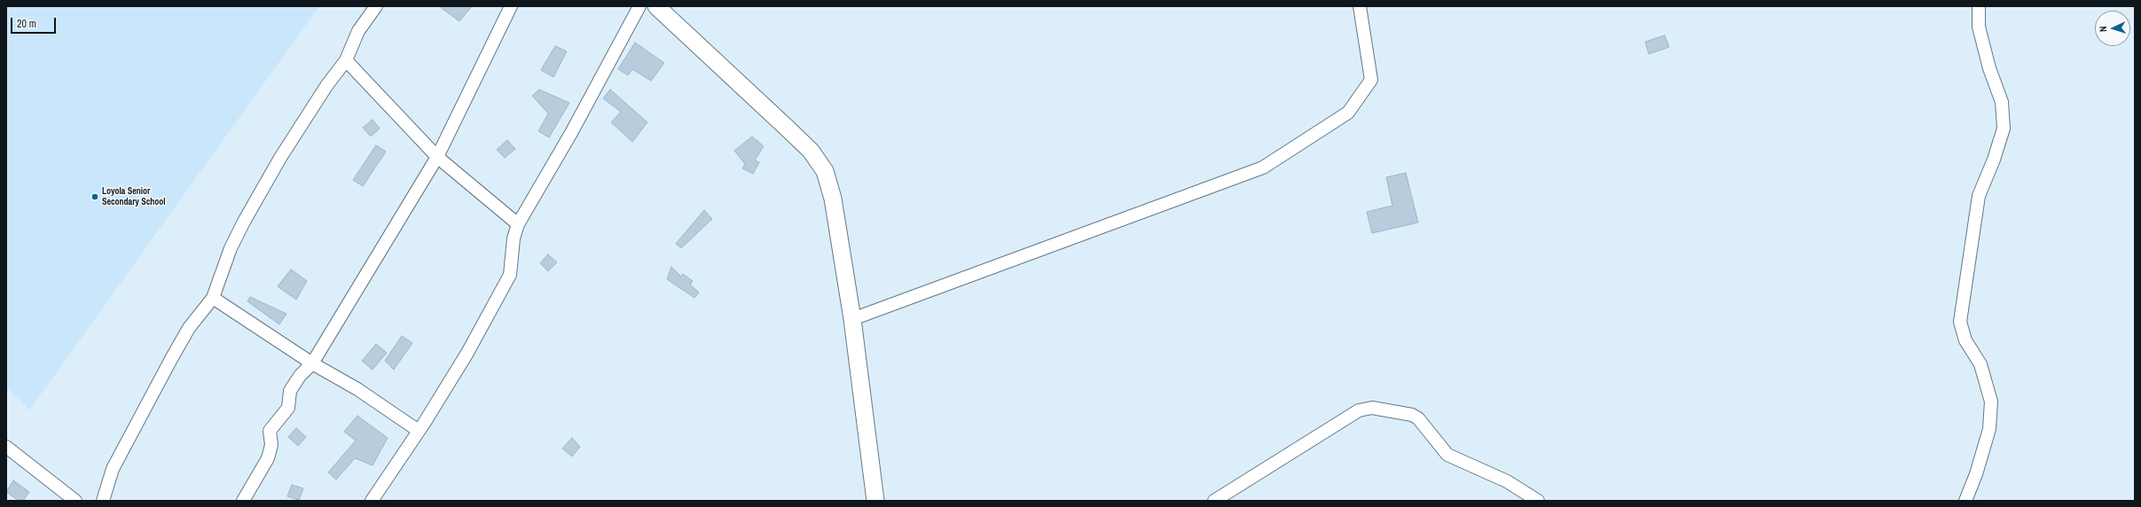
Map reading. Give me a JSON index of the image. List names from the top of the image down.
{
  "places": ["Loyola Senior Secondary School"],
  "scale_bar": "20 m",
  "north": "left"
}
